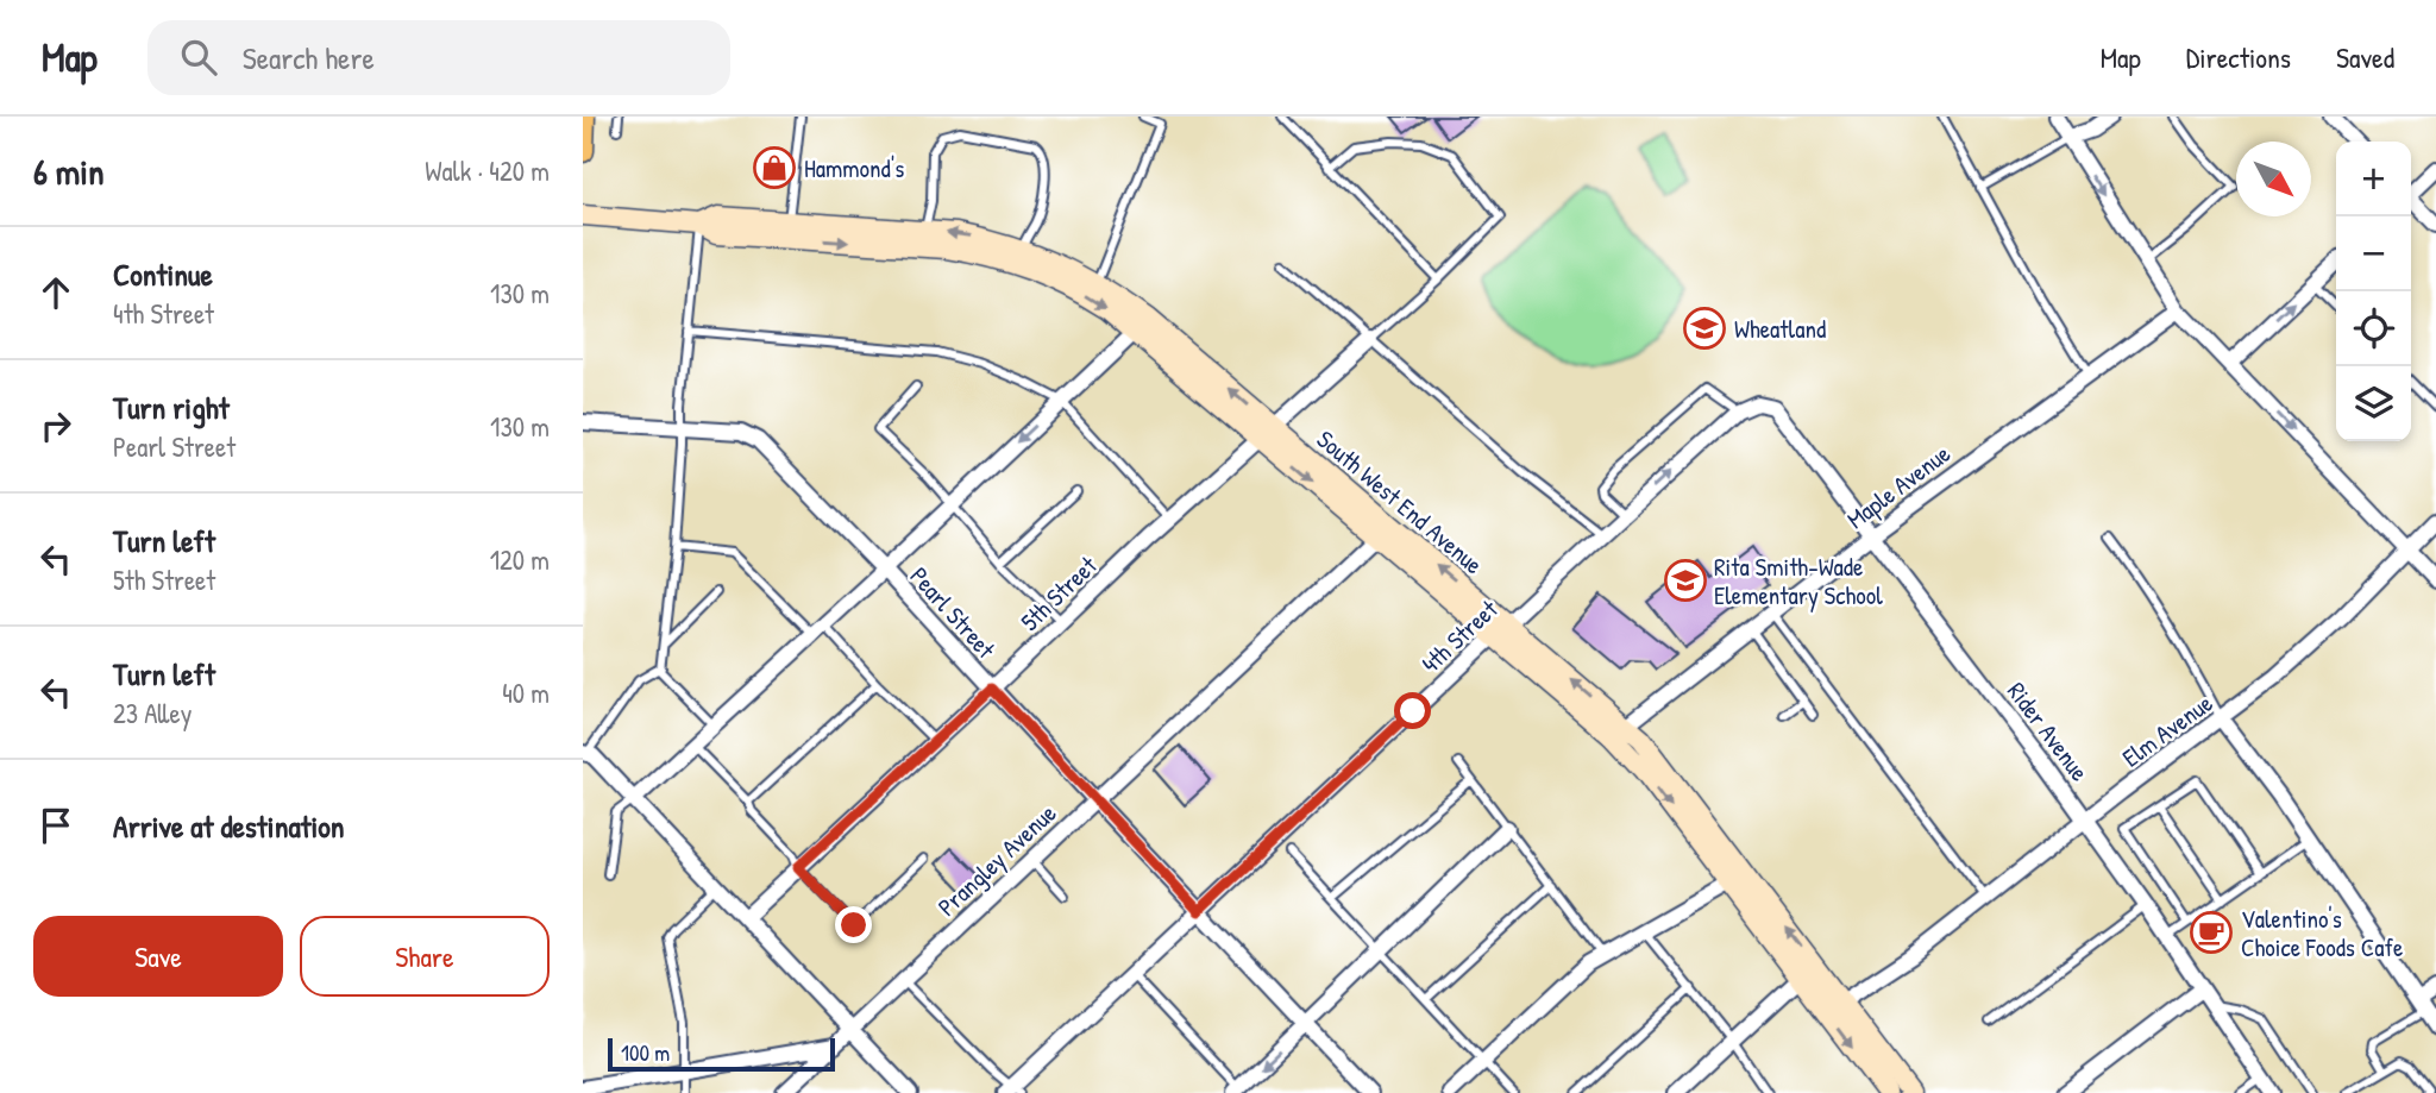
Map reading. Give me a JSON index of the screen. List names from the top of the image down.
{
  "streets": {
    "main road": ["South West End Avenue"],
    "street": [
      "Maple Avenue",
      "5th Street",
      "Pearl Street",
      "4th Street",
      "Elm Avenue",
      "Rider Avenue",
      "Prangley Avenue"
    ]
  },
  "crossings": [
    ["Maple Avenue", "South West End Avenue"],
    ["Maple Avenue", "Rider Avenue"],
    ["South West End Avenue", "5th Street"],
    ["South West End Avenue", "4th Street"],
    ["South West End Avenue", "Elm Avenue"],
    ["South West End Avenue", "Prangley Avenue"],
    ["5th Street", "Pearl Street"],
    ["Pearl Street", "4th Street"],
    ["Pearl Street", "Prangley Avenue"],
    ["4th Street", "Rider Avenue"],
    ["Elm Avenue", "Rider Avenue"]
  ],
  "places": {
    "shop": ["Hammond's"],
    "school or university": ["Wheatland", "Rita Smith-Wade Elementary School"],
    "cafe": ["Valentino's Choice Foods Cafe"]
  },
  "scale_bar": "100 m",
  "north": "bottom right",
  "page": {
    "header": "Map",
    "search": "Search here",
    "nav": ["Map", "Directions", "Saved"],
    "heading": ["6 min", "Walk · 420 m"],
    "map_buttons": ["+", "−"],
    "list": [
      ["Continue", "4th Street", "130 m"],
      ["Turn right", "Pearl Street", "130 m"],
      ["Turn left", "5th Street", "120 m"],
      ["Turn left", "23 Alley", "40 m"],
      "Arrive at destination"
    ],
    "buttons": ["Save", "Share"],
    "scale": "100 m"
  }
}
